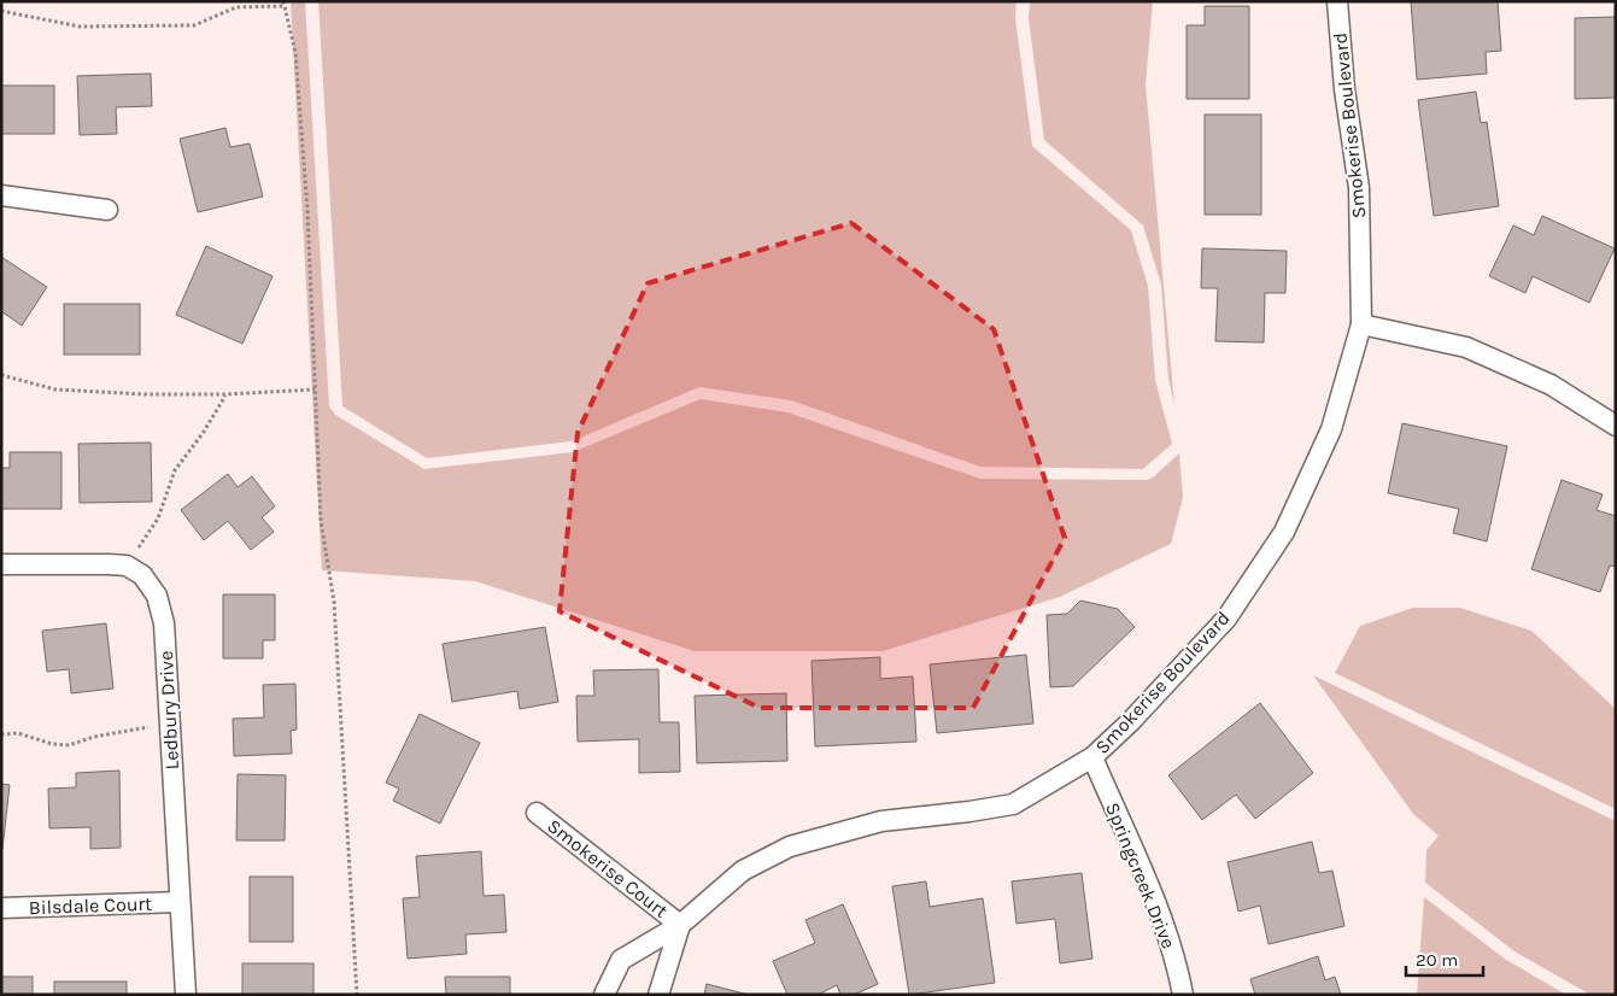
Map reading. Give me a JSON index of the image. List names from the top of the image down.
{
  "streets": {
    "street": [
      "Smokerise Boulevard",
      "Ledbury Drive",
      "Smokerise Court",
      "Springcreek Drive",
      "Bilsdale Court"
    ]
  },
  "crossings": [
    ["Smokerise Boulevard", "Smokerise Court"],
    ["Smokerise Boulevard", "Springcreek Drive"],
    ["Ledbury Drive", "Bilsdale Court"]
  ],
  "scale_bar": "20 m"
}
